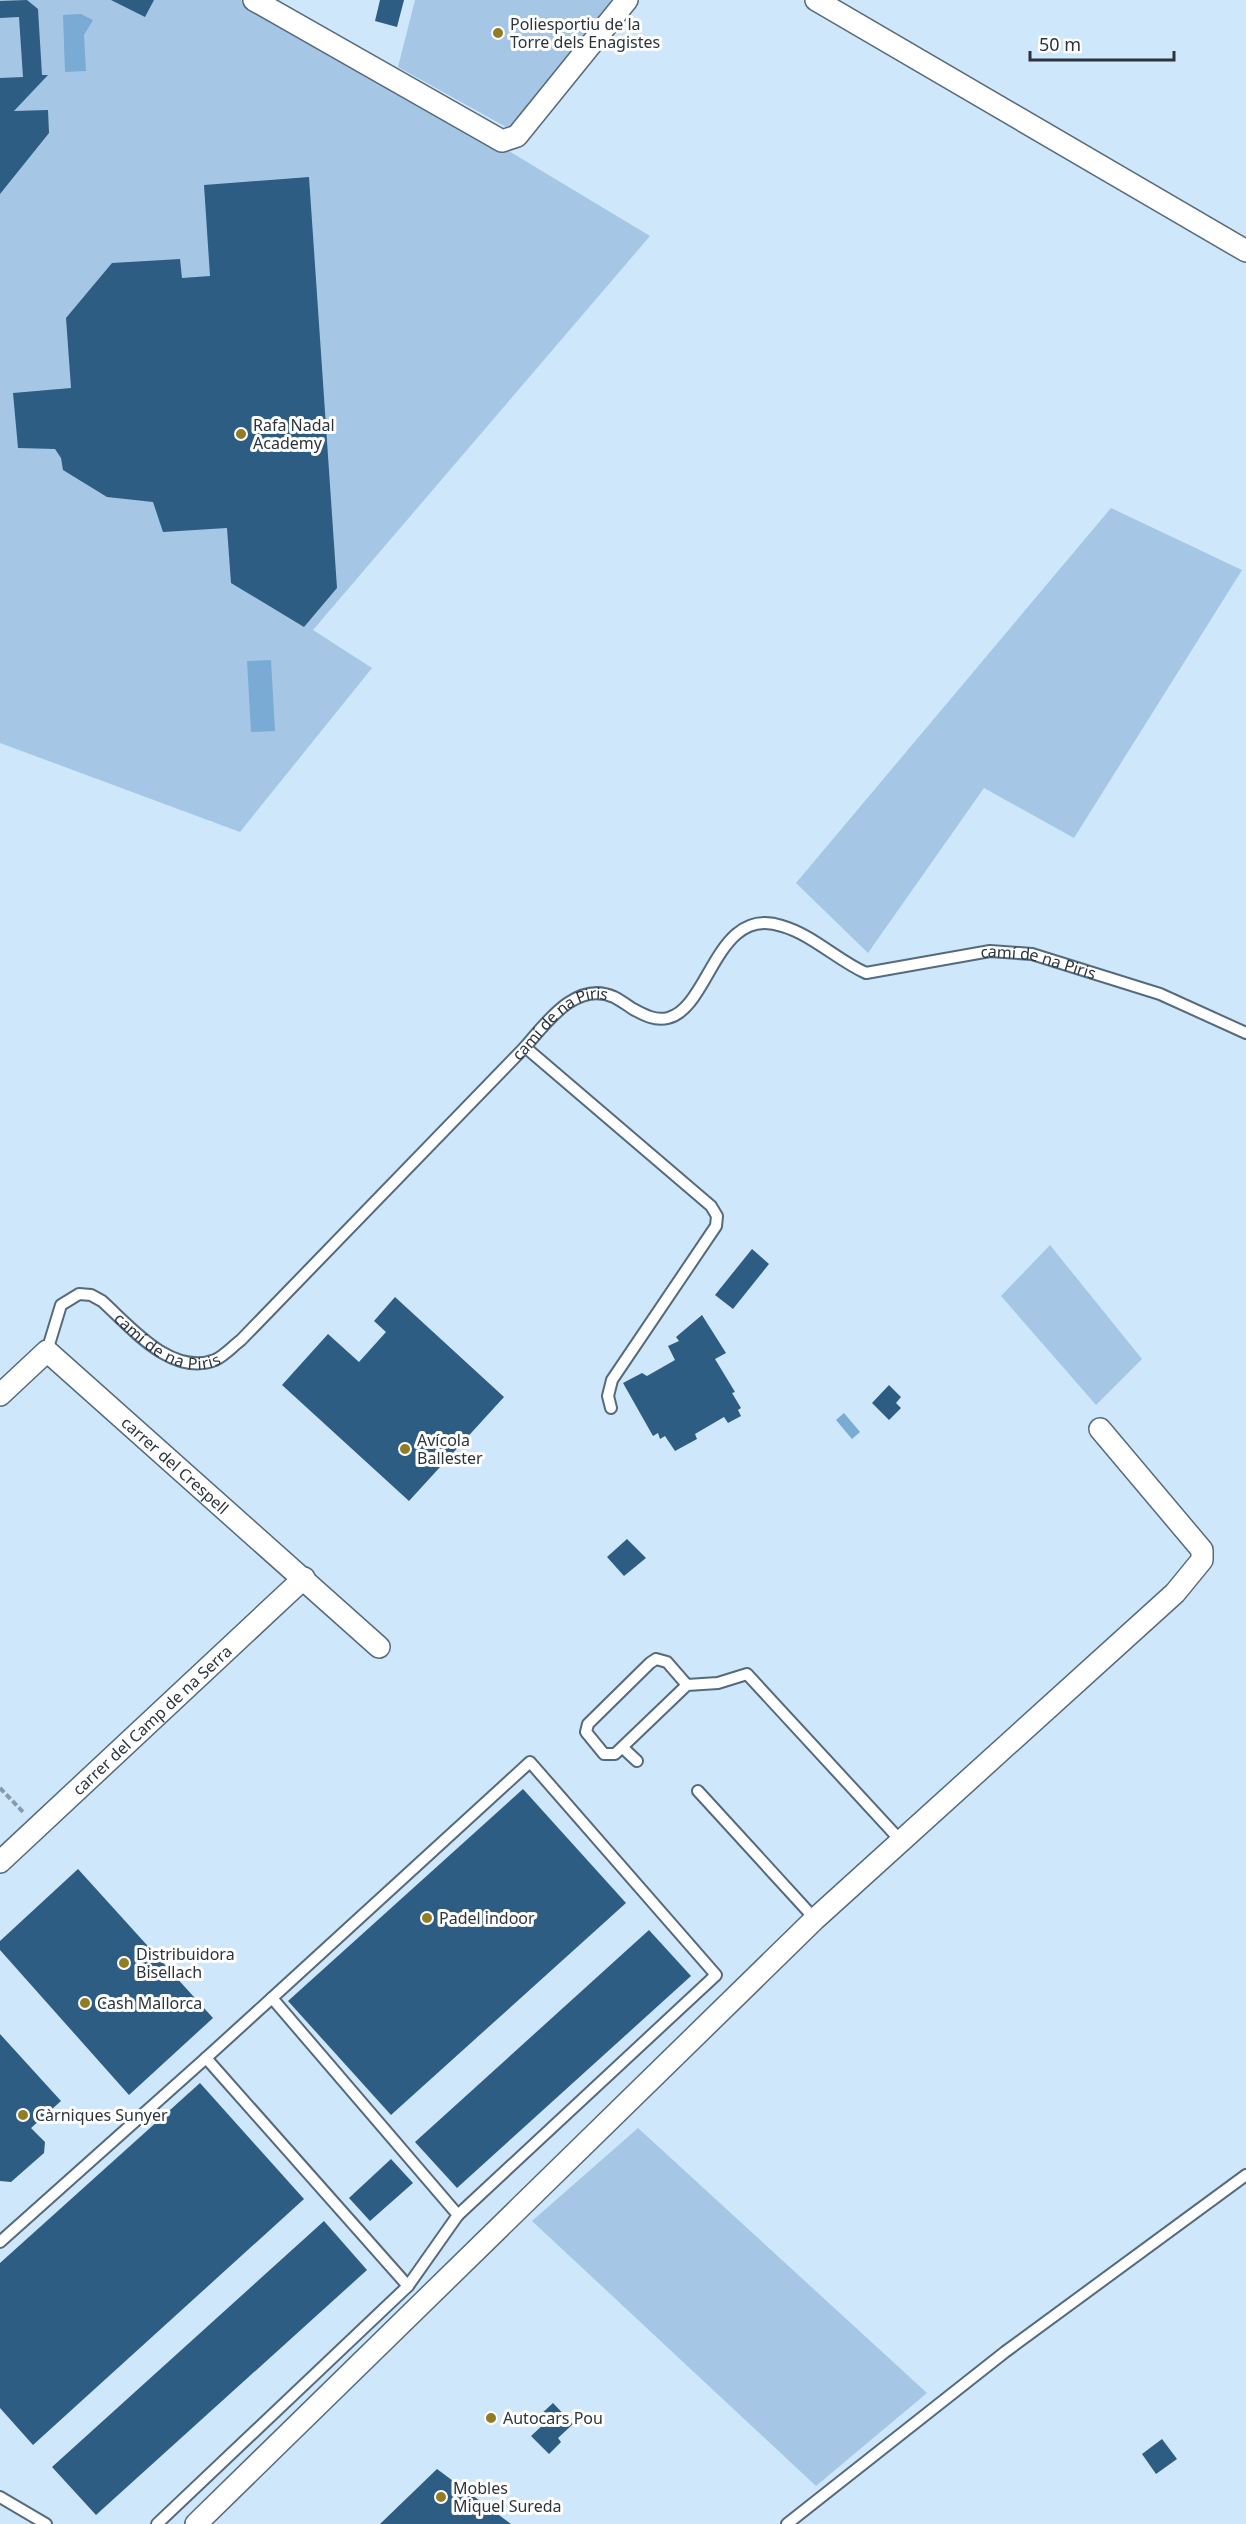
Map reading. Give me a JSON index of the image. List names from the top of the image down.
{
  "streets": {
    "street": ["camí de na Piris", "carrer del Crespell", "carrer del Camp de na Serra"]
  },
  "crossings": [
    ["camí de na Piris", "carrer del Crespell"],
    ["carrer del Crespell", "carrer del Camp de na Serra"]
  ],
  "places": [
    "Poliesportiu de la Torre dels Enagistes",
    "Rafa Nadal Academy",
    "Avícola Ballester",
    "Padel indoor",
    "Distribuidora Bisellach",
    "Cash Mallorca",
    "Càrniques Sunyer",
    "Autocars Pou",
    "Mobles Miquel Sureda"
  ],
  "scale_bar": "50 m"
}
